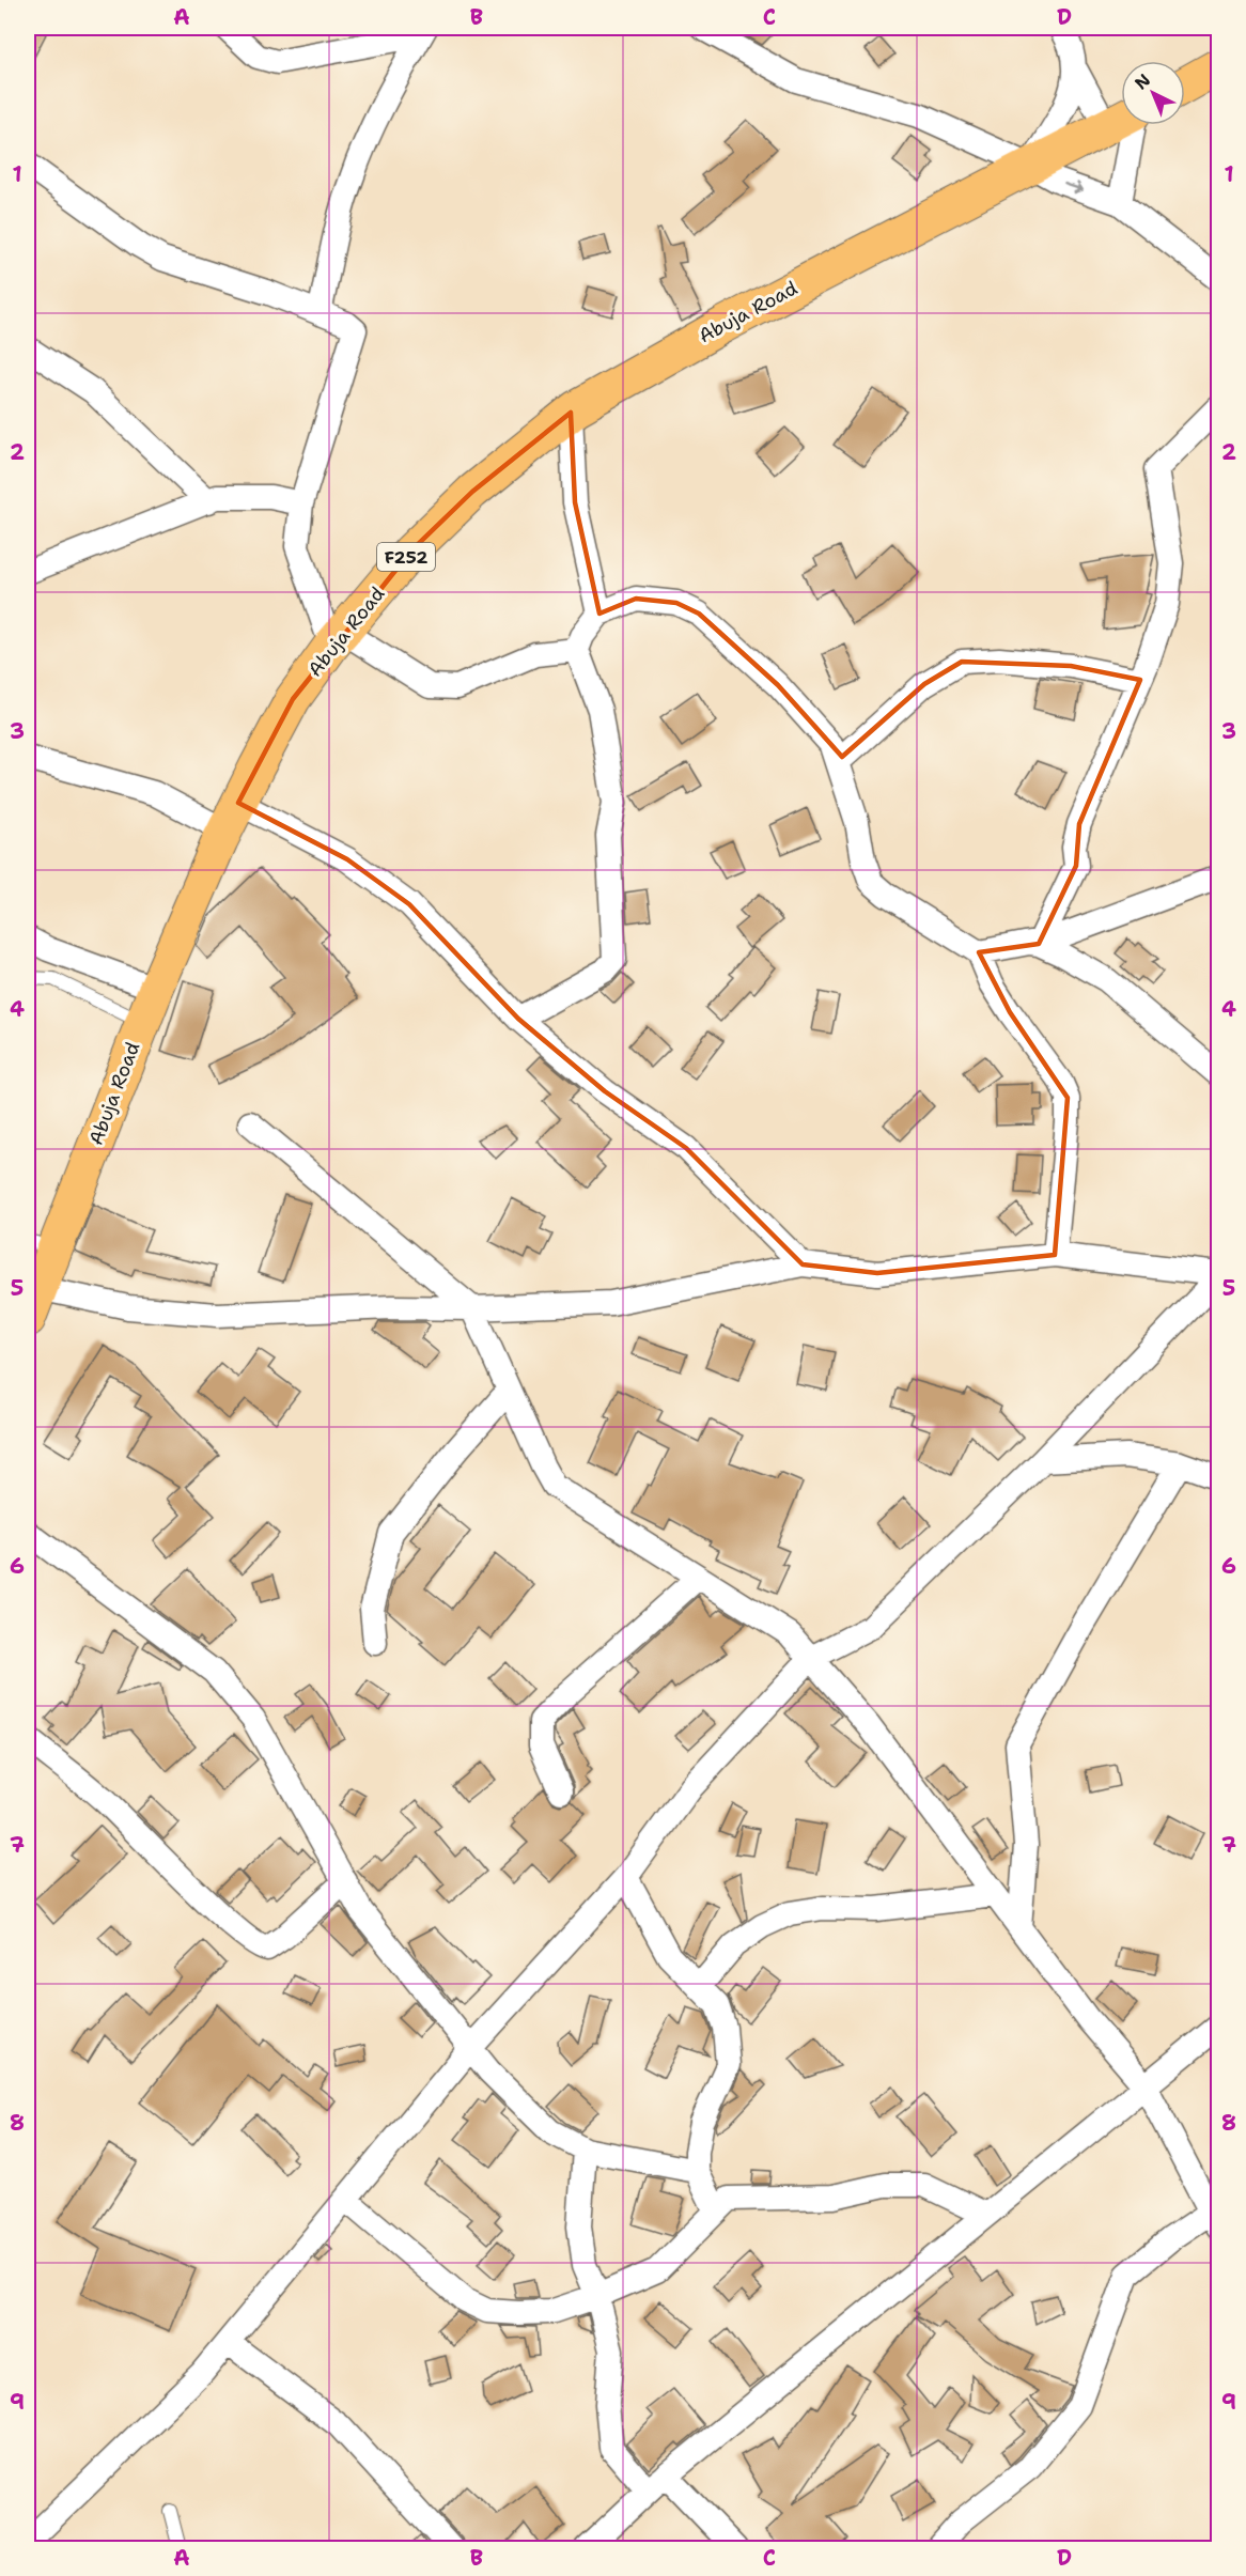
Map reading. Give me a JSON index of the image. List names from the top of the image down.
{
  "streets": {
    "main road": ["Abuja Road", "F252"]
  },
  "north": "top left",
  "grid": {
    "columns": [
      "A",
      "B",
      "C",
      "D"
    ],
    "rows": [
      "1",
      "2",
      "3",
      "4",
      "5",
      "6",
      "7",
      "8",
      "9"
    ]
  }
}
